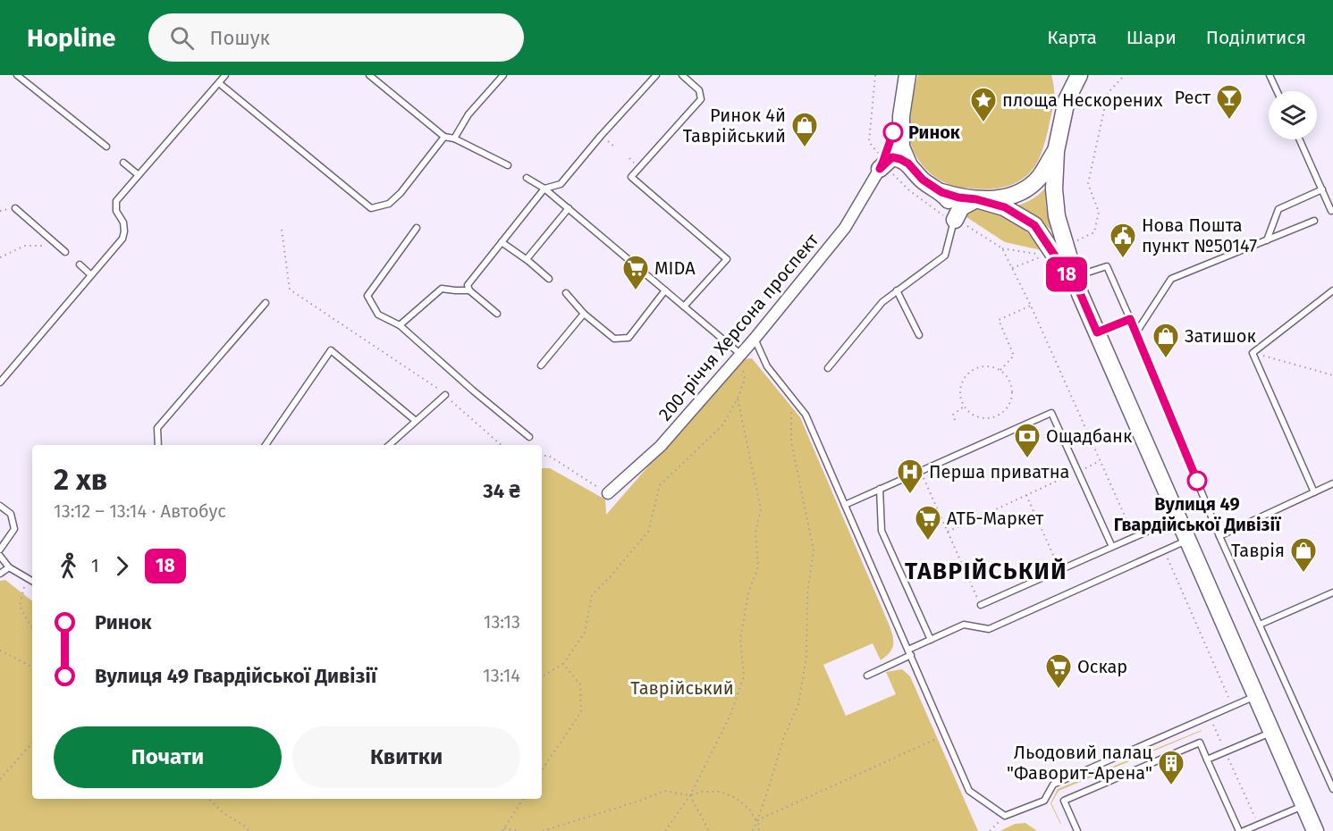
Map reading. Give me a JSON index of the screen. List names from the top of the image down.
{
  "streets": {
    "street": ["200-річчя Херсона проспект"]
  },
  "districts": ["ТАВРІЙСЬКИЙ"],
  "parks": ["Таврійський"],
  "places": {
    "bar": ["Рест"],
    "place": ["площа Нескорених"],
    "other": ["Ринок", "Вулиця 49 Гвардійської Дивізії"],
    "shop": ["Ринок 4й Таврійський", "Затишок", "Таврія"],
    "public building": ["Нова Пошта пункт №50147"],
    "supermarket": ["MIDA", "АТБ-Маркет", "Оскар"],
    "bank": ["Ощадбанк"],
    "hospital": ["Перша приватна"],
    "building": ["Льодовий палац \"Фаворит-Арена\""]
  },
  "lines": ["bus line 18"],
  "page": {
    "header": "Hopline",
    "search": "Пошук",
    "nav": ["Карта", "Шари", "Поділитися"],
    "on_map": "18",
    "heading": ["2 хв", "13:12 – 13:14 · Автобус", "34 ₴"],
    "legs": ["1", "18"],
    "list": [
      {
        "name": "Ринок",
        "value": "13:13"
      },
      {
        "name": "Вулиця 49 Гвардійської Дивізії",
        "value": "13:14"
      }
    ],
    "buttons": ["Почати", "Квитки"]
  }
}
